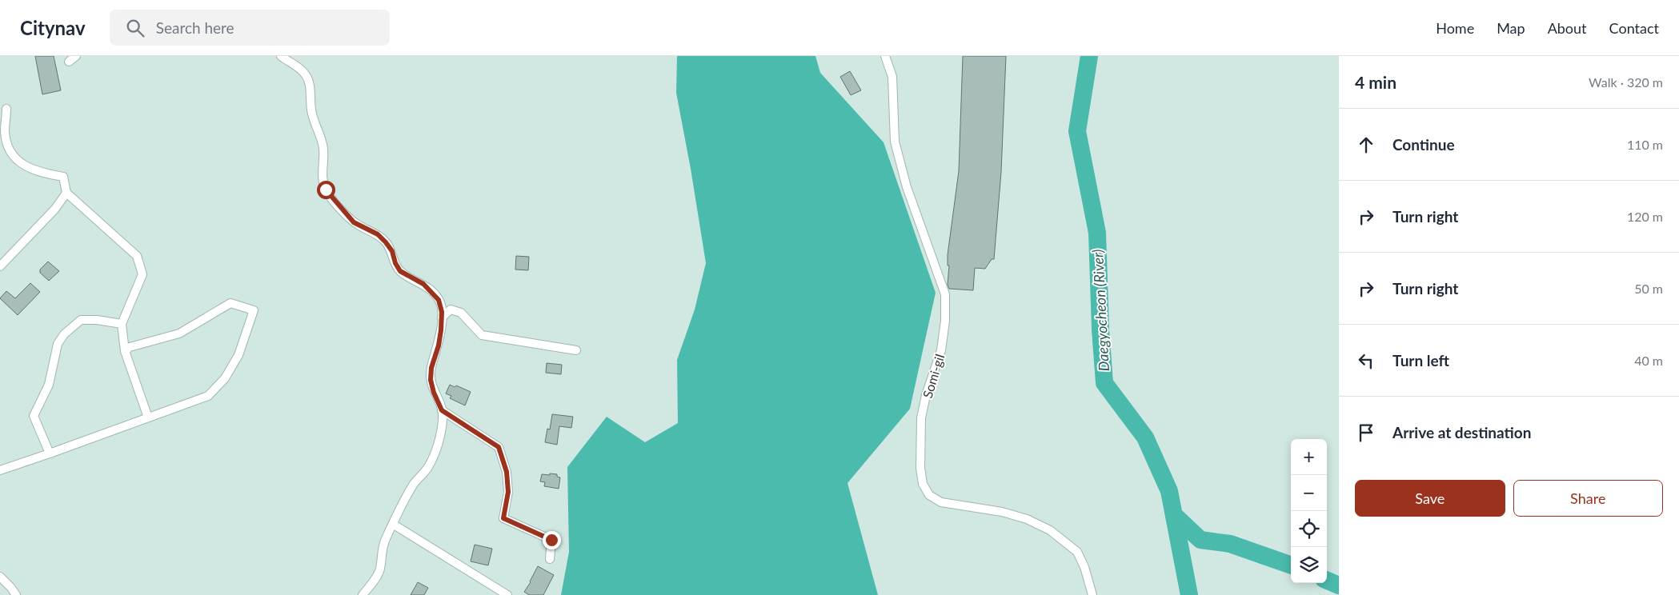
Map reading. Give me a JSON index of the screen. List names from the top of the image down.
{
  "streets": {
    "street": ["Somi-gil"]
  },
  "water": ["Daegyocheon (River)"],
  "page": {
    "header": "Citynav",
    "search": "Search here",
    "nav": [
      "Home",
      "Map",
      "About",
      "Contact"
    ],
    "heading": ["4 min", "Walk · 320 m"],
    "list": [
      ["Continue", "110 m"],
      ["Turn right", "120 m"],
      ["Turn right", "50 m"],
      ["Turn left", "40 m"],
      "Arrive at destination"
    ],
    "map_buttons": ["+", "−"],
    "buttons": ["Save", "Share"]
  }
}
